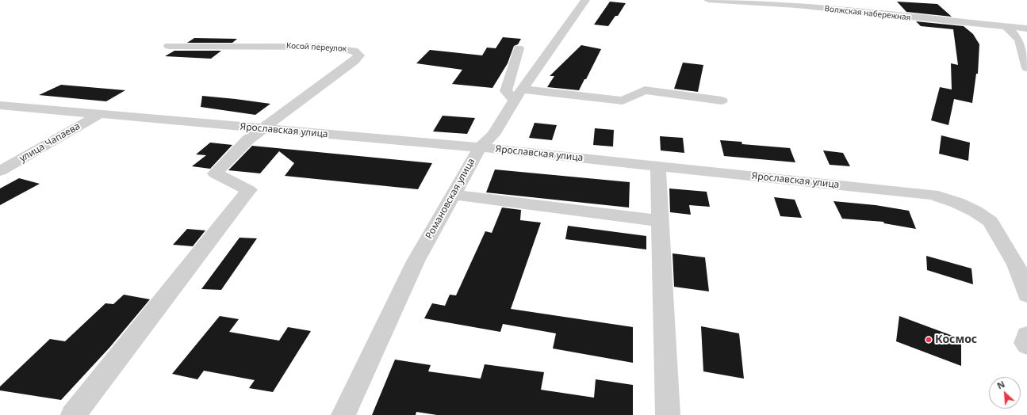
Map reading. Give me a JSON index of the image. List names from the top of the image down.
{
  "streets": {
    "street": [
      "Волжская набережная",
      "Косой переулок",
      "Ярославская улица",
      "улица Чапаева",
      "Романовская улица"
    ]
  },
  "crossings": [
    ["Косой переулок", "Ярославская улица"],
    ["Ярославская улица", "улица Чапаева"],
    ["Ярославская улица", "Романовская улица"]
  ],
  "places": ["Космос"],
  "north": "top left"
}
